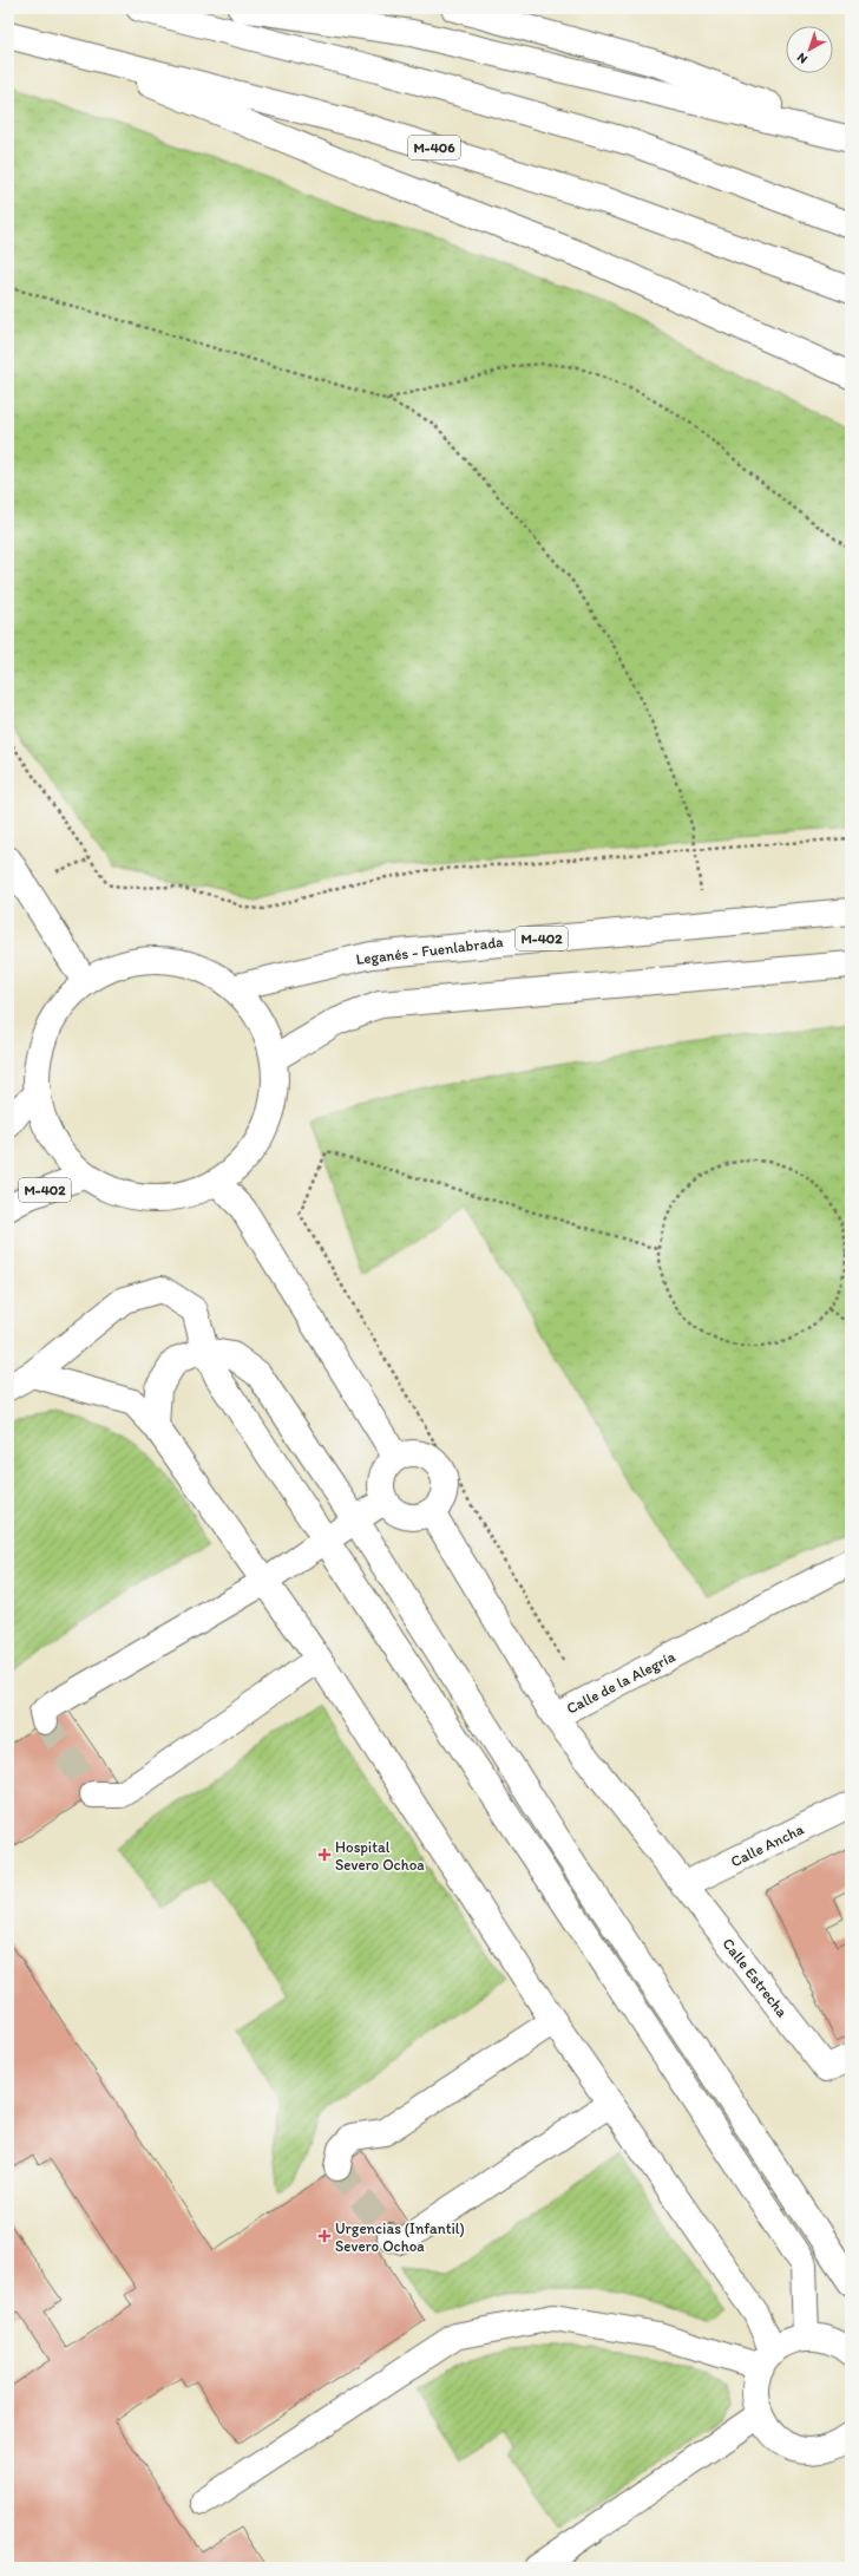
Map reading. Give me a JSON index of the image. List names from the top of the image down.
{
  "streets": {
    "main road": [
      "M-406",
      "M-402",
      "Leganés - Fuenlabrada",
      "Calle de la Alegría",
      "Calle Ancha",
      "Calle Estrecha"
    ]
  },
  "crossings": [
    ["Calle de la Alegría", "Calle Ancha"],
    ["Calle de la Alegría", "Calle Estrecha"],
    ["Calle Ancha", "Calle Estrecha"]
  ],
  "places": {
    "health": ["Hospital Severo Ochoa", "Urgencias (Infantil) Severo Ochoa"]
  },
  "north": "bottom left"
}
